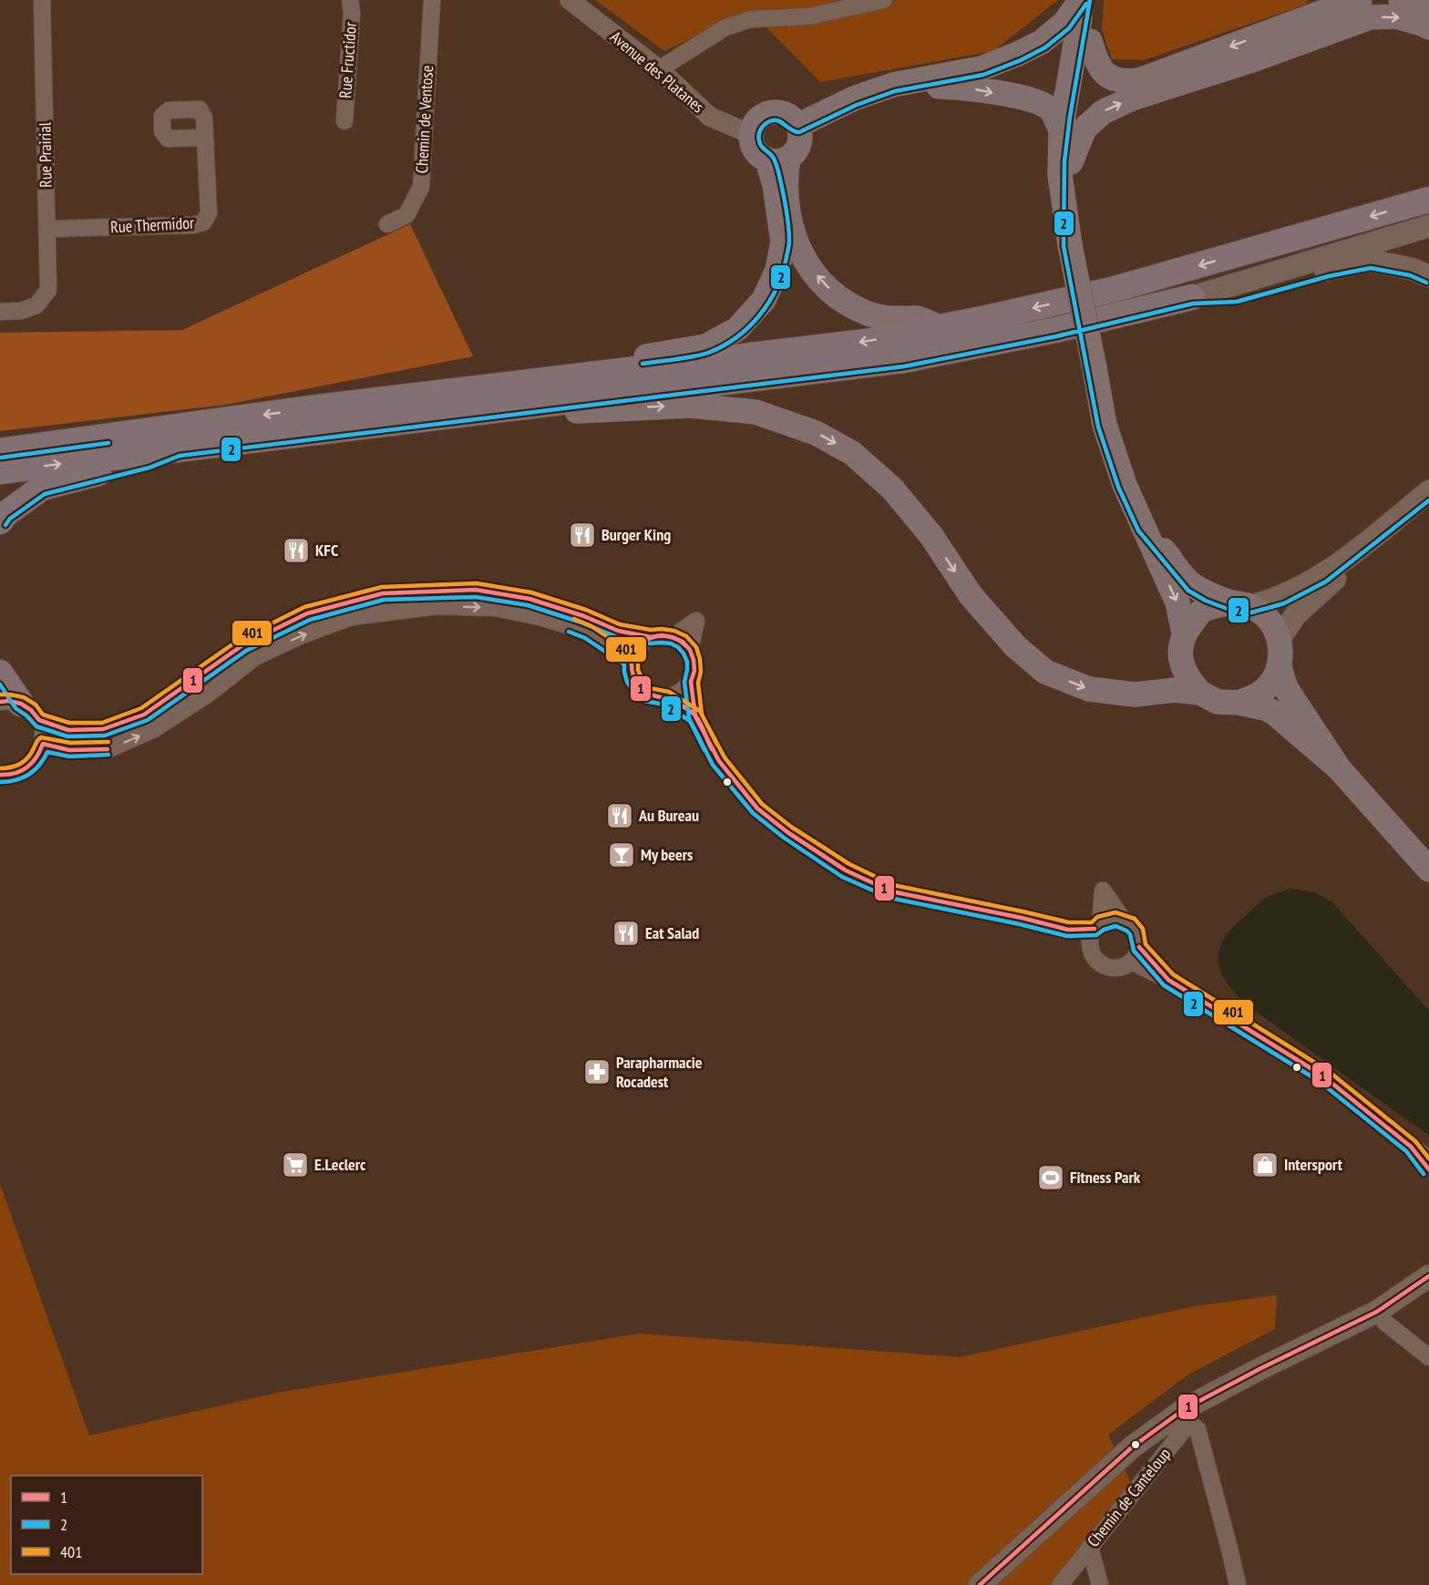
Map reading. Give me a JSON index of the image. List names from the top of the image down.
{
  "streets": {
    "street": [
      "Rue Fructidor",
      "Avenue des Platanes",
      "Chemin de Ventose",
      "Rue Prairial",
      "Rue Thermidor",
      "Chemin de Canteloup"
    ]
  },
  "crossings": [
    ["Rue Prairial", "Rue Thermidor"]
  ],
  "places": {
    "restaurant": [
      "Burger King",
      "KFC",
      "Au Bureau",
      "Eat Salad"
    ],
    "bar": ["My beers"],
    "pharmacy": ["Parapharmacie Rocadest"],
    "supermarket": ["E.Leclerc"],
    "shop": ["Intersport"],
    "sports": ["Fitness Park"]
  },
  "lines": ["transit line 2", "transit line 401", "transit line 1"],
  "legend": ["1", "2", "401"]
}
